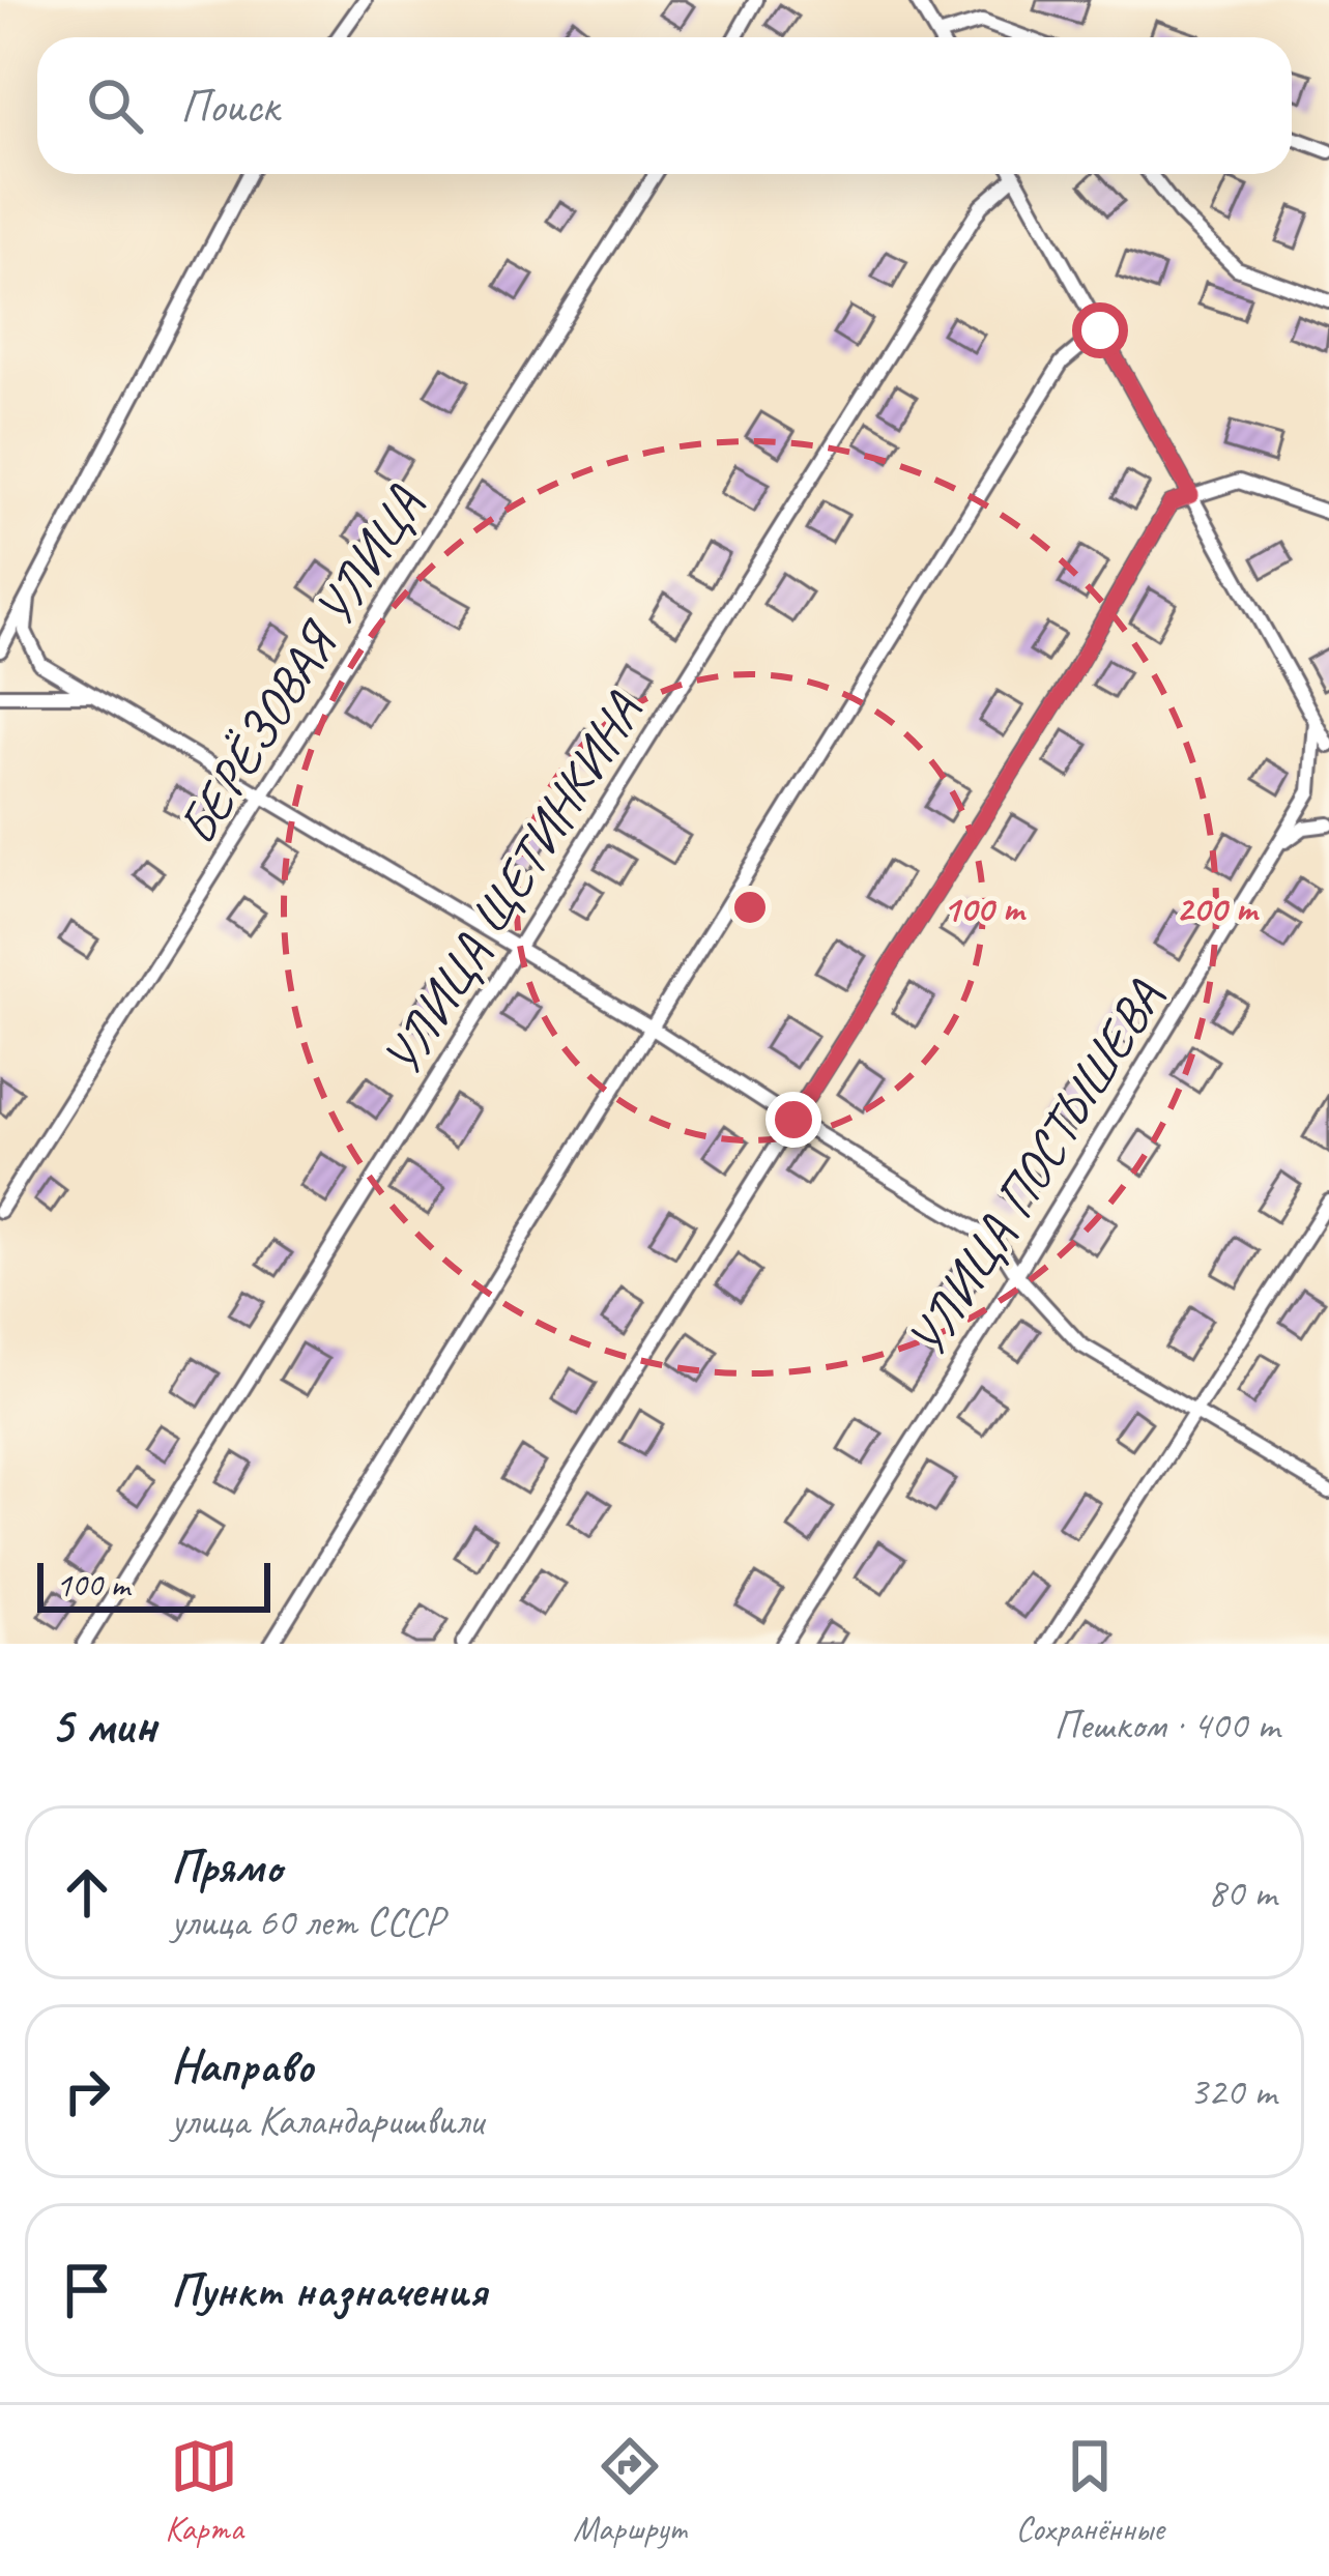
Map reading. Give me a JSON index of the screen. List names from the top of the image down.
{
  "streets": {
    "street": ["БЕРЁЗОВАЯ УЛИЦА", "УЛИЦА ЩЕТИНКИНА", "УЛИЦА ПОСТЫШЕВА"]
  },
  "scale_bar": "100 m",
  "page": {
    "search": "Поиск",
    "scale": "100 m",
    "heading": ["5 мин", "Пешком · 400 m"],
    "list": [
      ["Прямо", "улица 60 лет СССР", "80 m"],
      ["Направо", "улица Каландаришвили", "320 m"],
      "Пункт назначения"
    ],
    "nav": ["Карта", "Маршрут", "Сохранённые"]
  },
  "rings": ["100 m", "200 m"]
}
